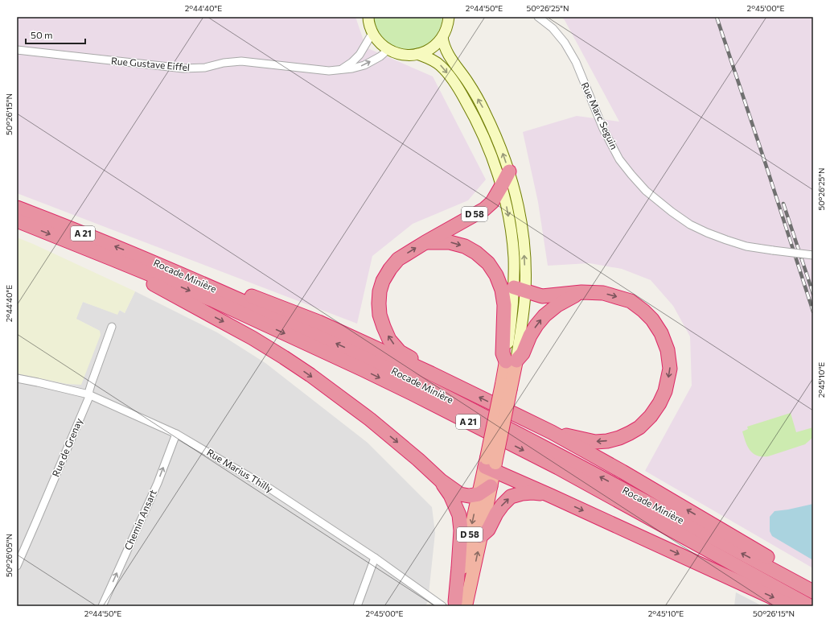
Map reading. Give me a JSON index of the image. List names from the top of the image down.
{
  "streets": {
    "highway": ["D 58", "A 21", "Rocade Minière"],
    "street": [
      "Rue Gustave Eiffel",
      "Rue Marc Seguin",
      "Rue de Grenay",
      "Rue Marius Thilly",
      "Chemin Ansart"
    ]
  },
  "crossings": [
    ["Rue de Grenay", "Rue Marius Thilly"],
    ["Rue Marius Thilly", "Chemin Ansart"]
  ],
  "one_way": ["Chemin Ansart"],
  "scale_bar": "50 m",
  "coordinates": [
    "2°44'40\"E",
    "2°44'50\"E",
    "50°26'25\"N",
    "2°45'00\"E",
    "50°26'15\"N",
    "2°45'10\"E",
    "50°26'05\"N"
  ]
}
